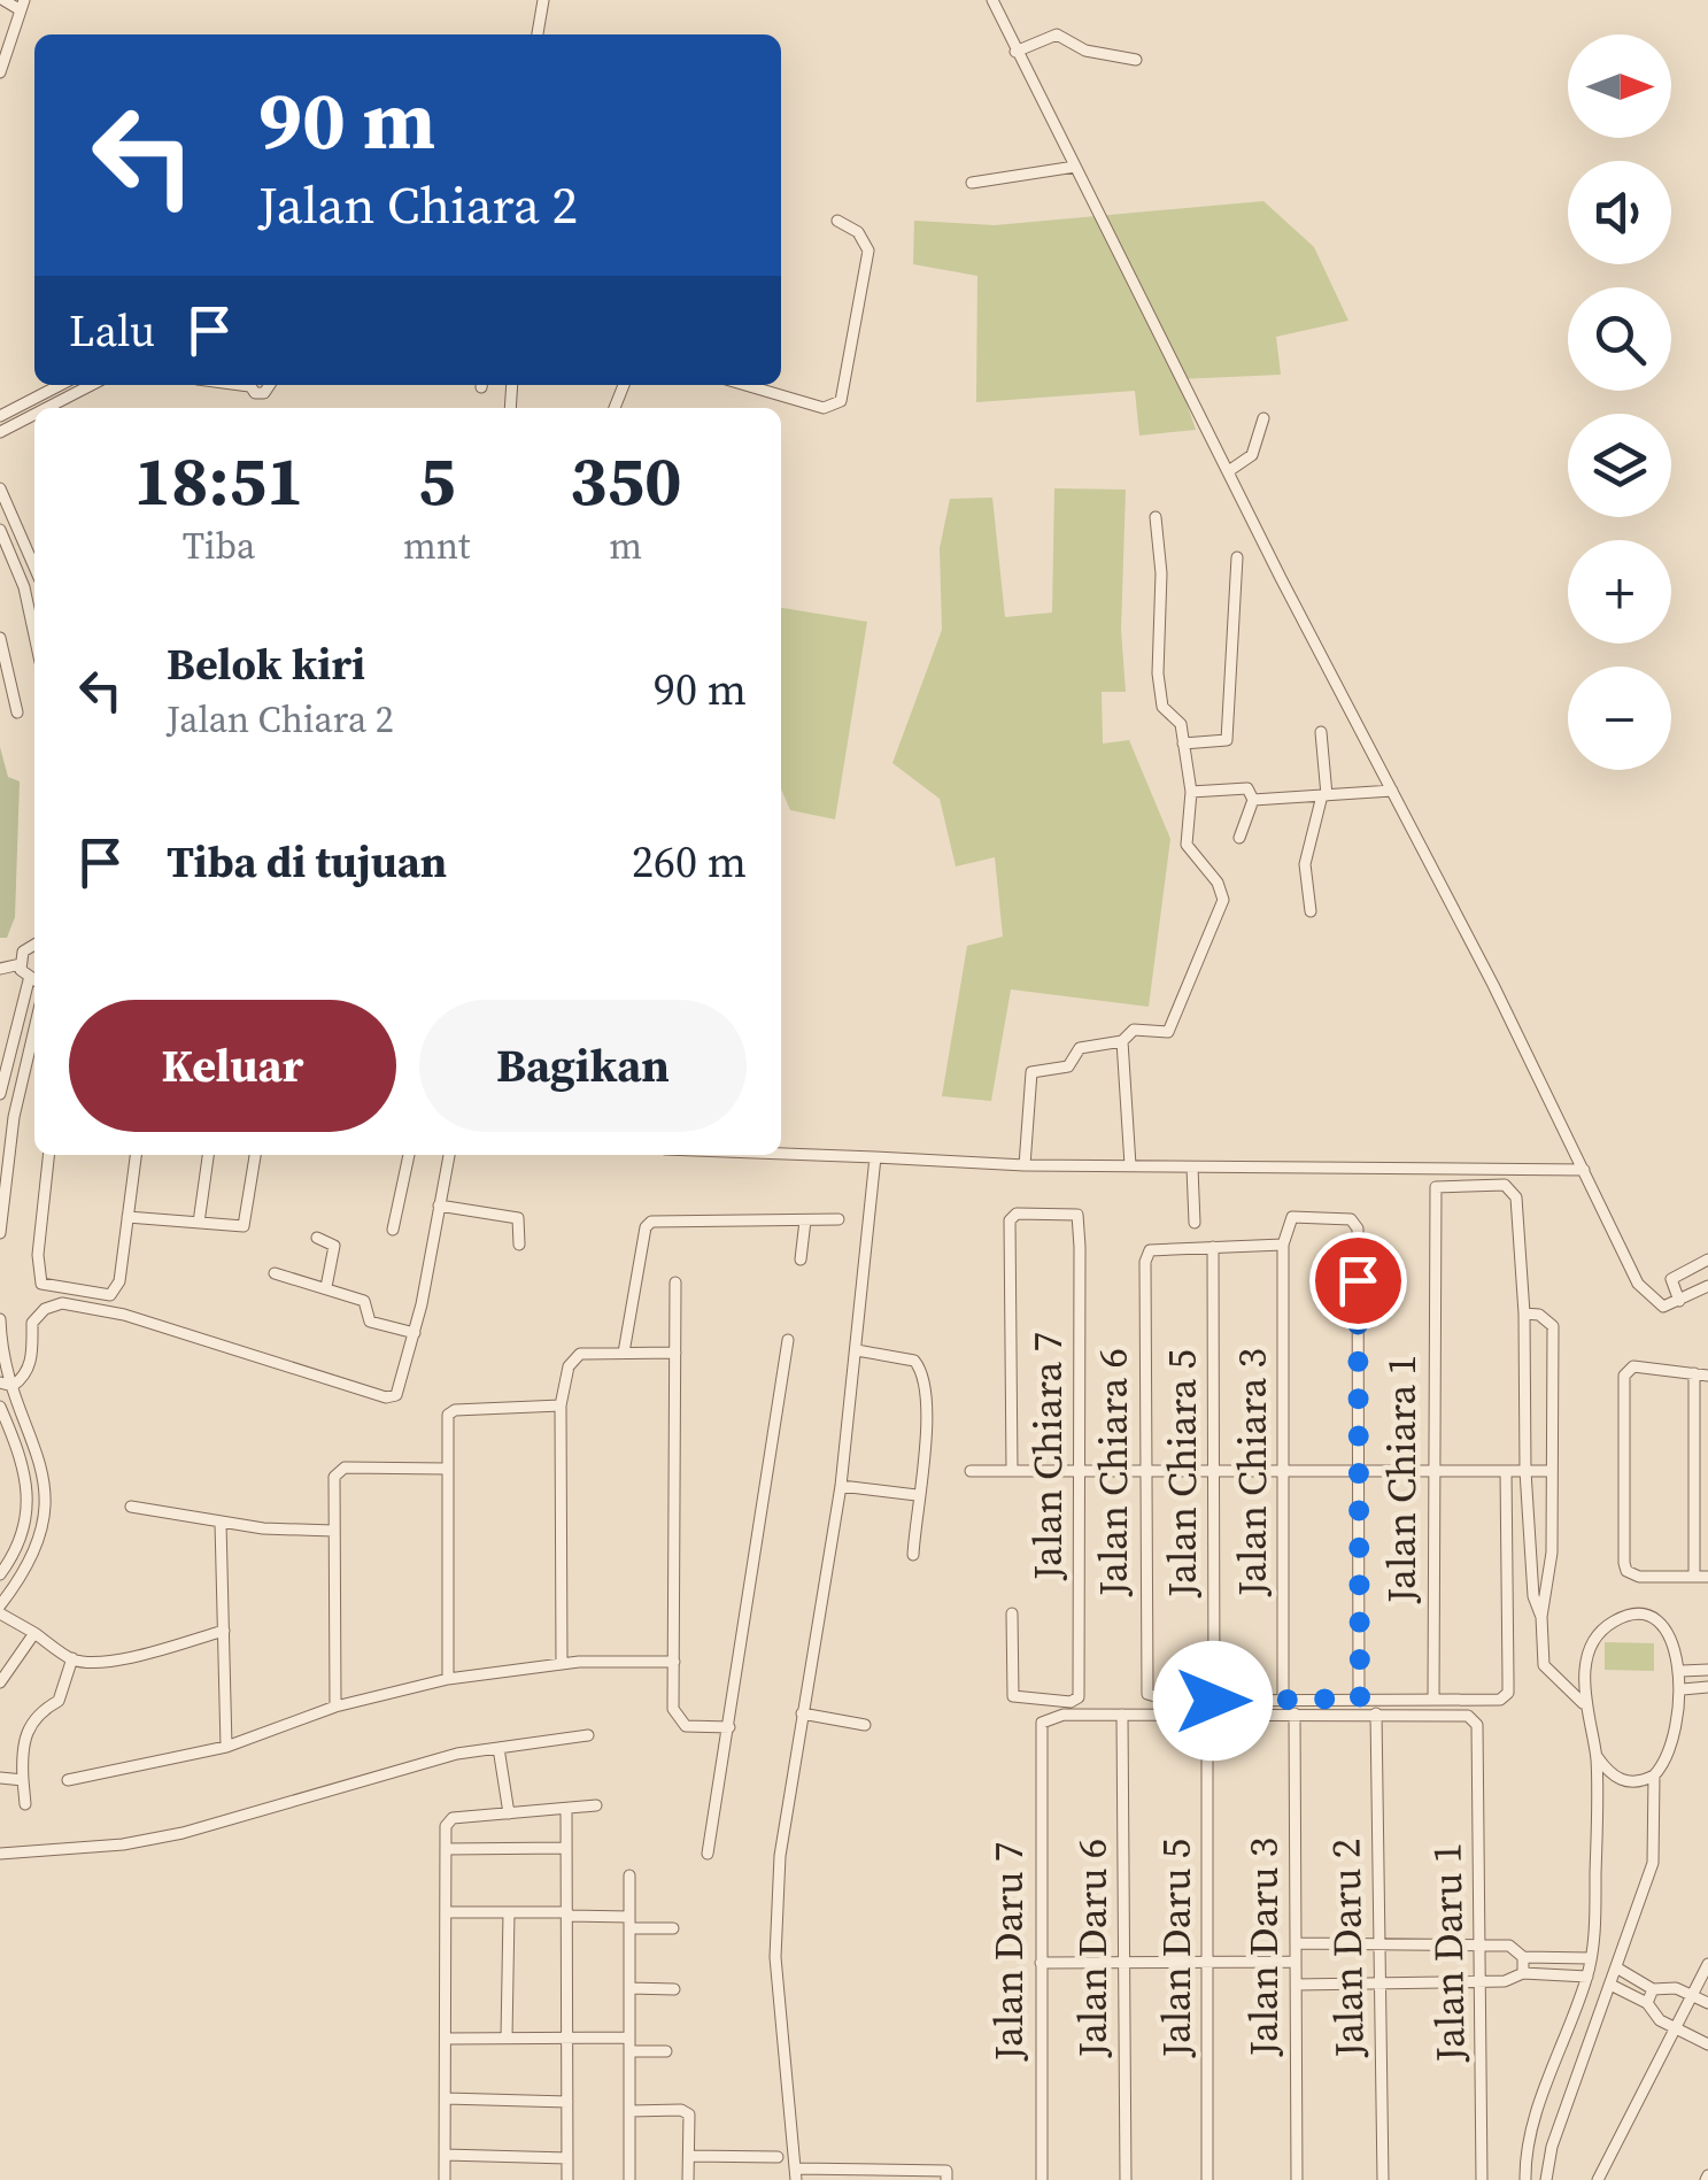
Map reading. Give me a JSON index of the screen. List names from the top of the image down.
{
  "streets": {
    "street": [
      "Jalan Chiara 7",
      "Jalan Chiara 6",
      "Jalan Chiara 3",
      "Jalan Chiara 5",
      "Jalan Chiara 1",
      "Jalan Daru 3",
      "Jalan Daru 6",
      "Jalan Daru 5",
      "Jalan Daru 2",
      "Jalan Daru 7",
      "Jalan Daru 1"
    ]
  },
  "crossings": [
    ["Jalan Chiara 6", "Jalan Chiara 5"],
    ["Jalan Daru 6", "Jalan Daru 7"],
    ["Jalan Daru 2", "Jalan Daru 1"]
  ],
  "north": "right",
  "page": {
    "map_buttons": ["+", "−"],
    "turn": ["90 m", "Jalan Chiara 2"],
    "then": "Lalu",
    "eta": [
      "18:51",
      "Tiba",
      "5",
      "mnt",
      "350",
      "m"
    ],
    "list": [
      {
        "name": "Belok kiri",
        "note": "Jalan Chiara 2",
        "value": "90 m"
      },
      {
        "name": "Tiba di tujuan",
        "value": "260 m"
      }
    ],
    "buttons": ["Keluar", "Bagikan"]
  }
}
